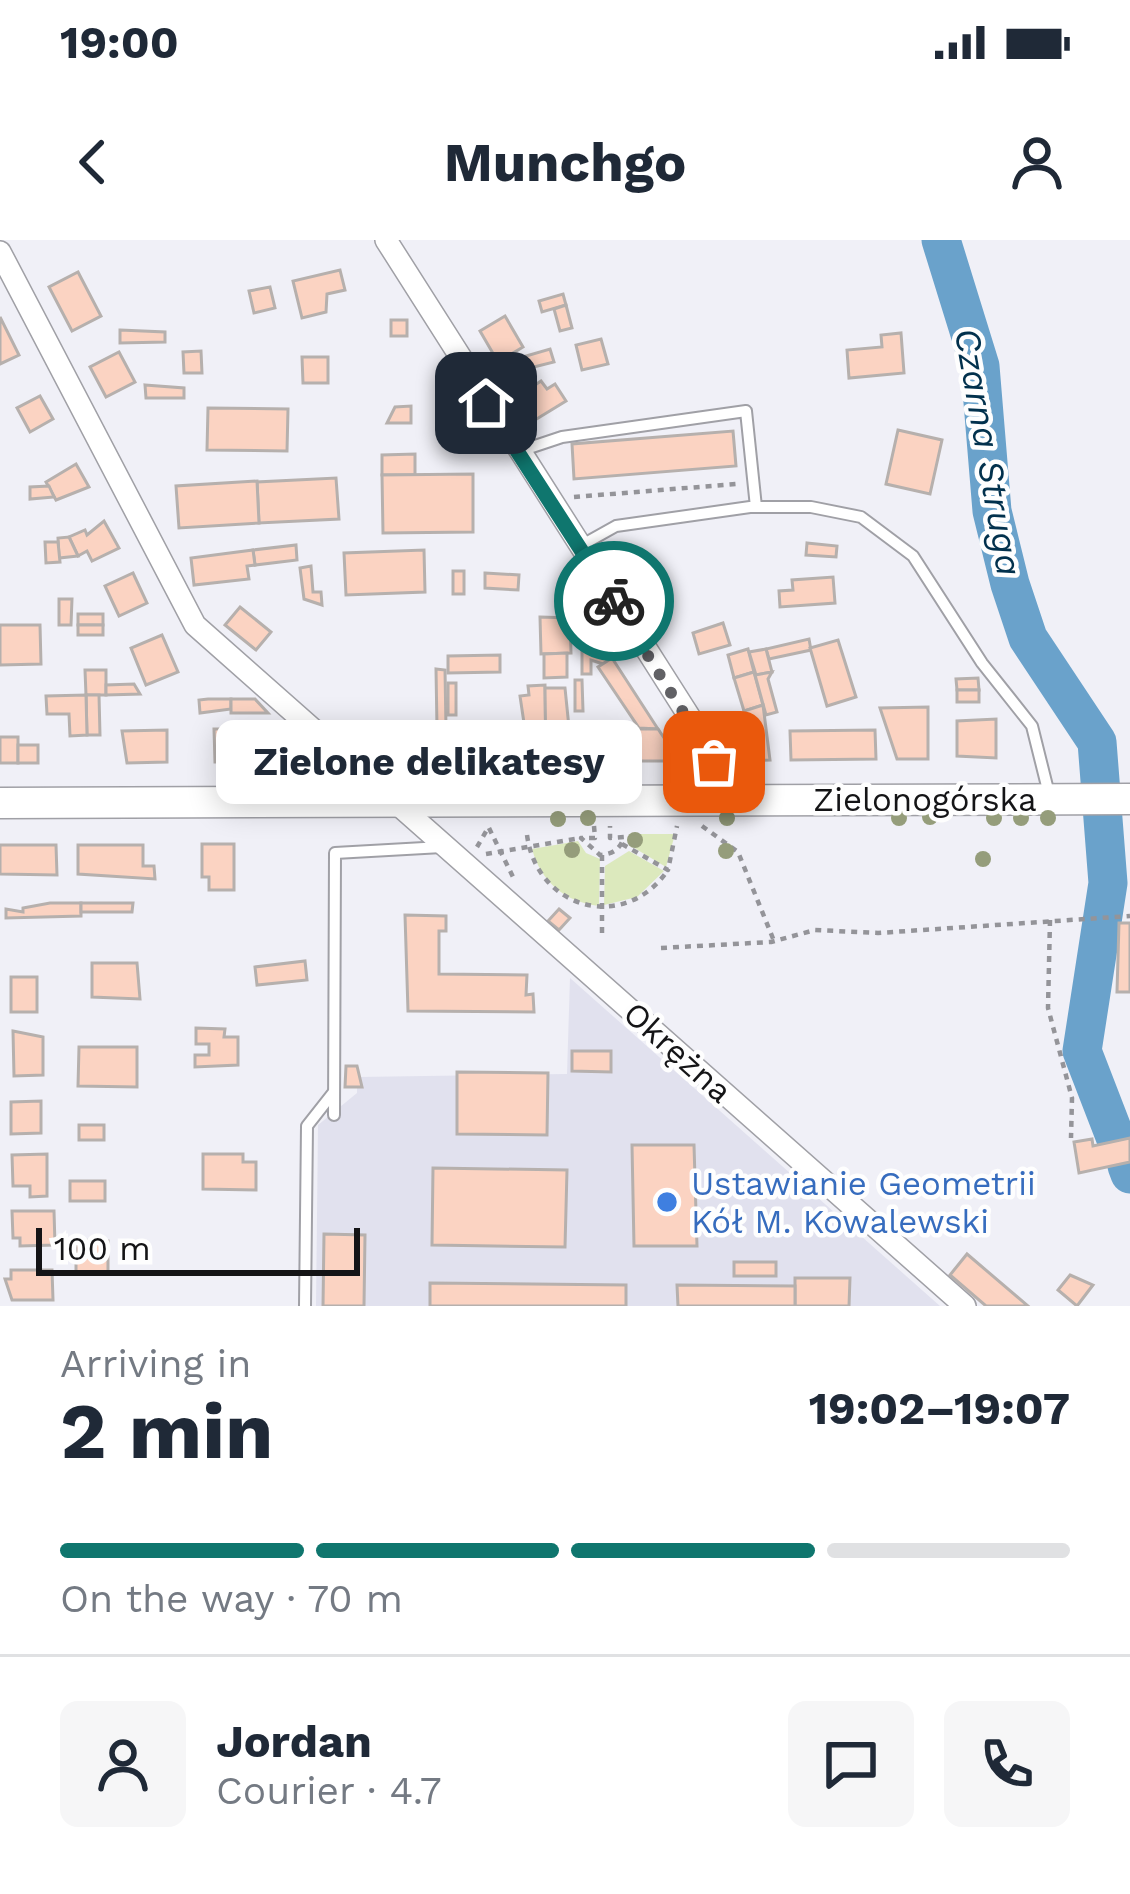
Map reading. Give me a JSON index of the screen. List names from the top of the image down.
{
  "streets": {
    "street": ["Zielonogórska", "Okrężna"]
  },
  "crossings": [
    ["Zielonogórska", "Okrężna"]
  ],
  "water": ["Czarna Struga"],
  "places": ["Zielone delikatesy", "Ustawianie Geometrii Kół M. Kowalewski"],
  "scale_bar": "100 m",
  "page": {
    "status": "19:00",
    "header": "Munchgo",
    "bubble": "Zielone delikatesy",
    "scale": "100 m",
    "heading": ["2 min", "Arriving in", "19:02–19:07"],
    "panel": ["Jordan", "Courier · 4.7"],
    "bar": "On the way · 70 m"
  }
}
